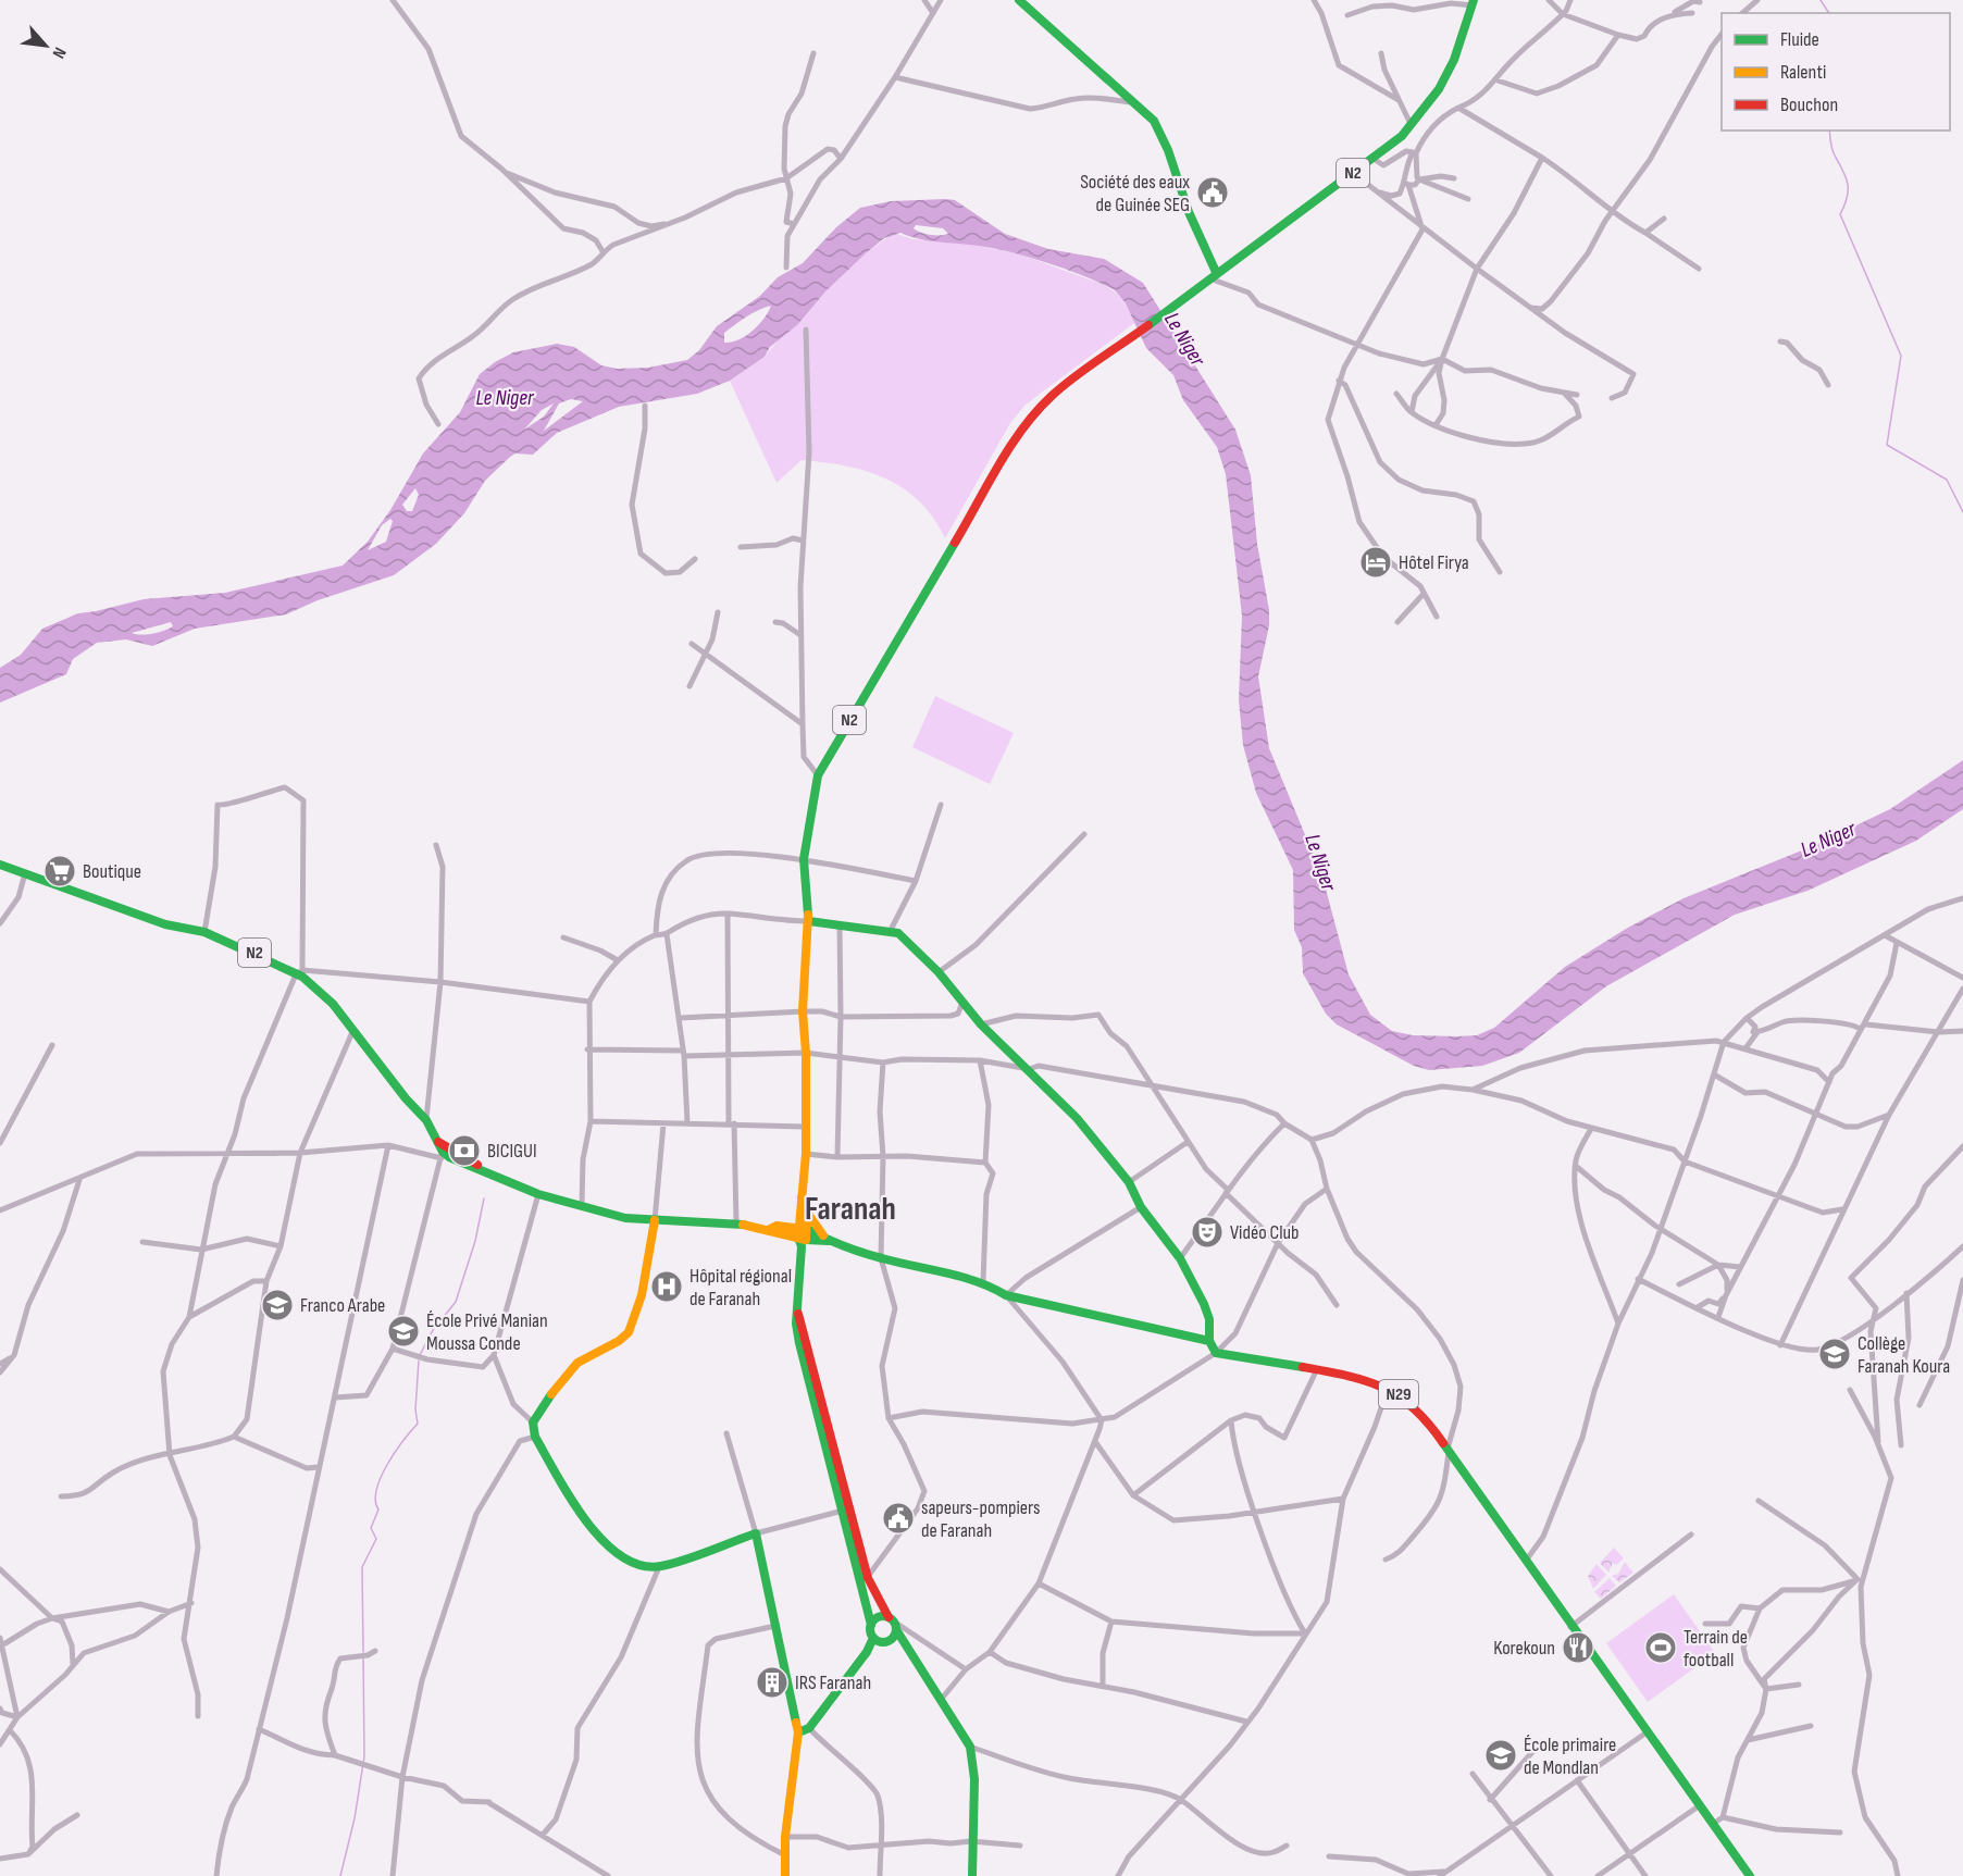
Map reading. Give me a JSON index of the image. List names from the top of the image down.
{
  "streets": {
    "main road": ["N2", "N29"]
  },
  "districts": ["Faranah"],
  "water": ["Le Niger"],
  "places": {
    "public building": ["Société des eaux de Guinée SEG", "sapeurs-pompiers de Faranah"],
    "hotel": ["Hôtel Firya"],
    "supermarket": ["Boutique"],
    "bank": ["BICIGUI"],
    "theatre": ["Vidéo Club"],
    "hospital": ["Hôpital régional de Faranah"],
    "school or university": [
      "Franco Arabe",
      "École Privé Manian Moussa Conde",
      "Collège Faranah Koura",
      "École primaire de Mondlan"
    ],
    "restaurant": ["Korekoun"],
    "sports": ["Terrain de football"],
    "building": ["IRS Faranah"]
  },
  "legend": ["Fluide", "Ralenti", "Bouchon"],
  "north": "bottom right"
}
